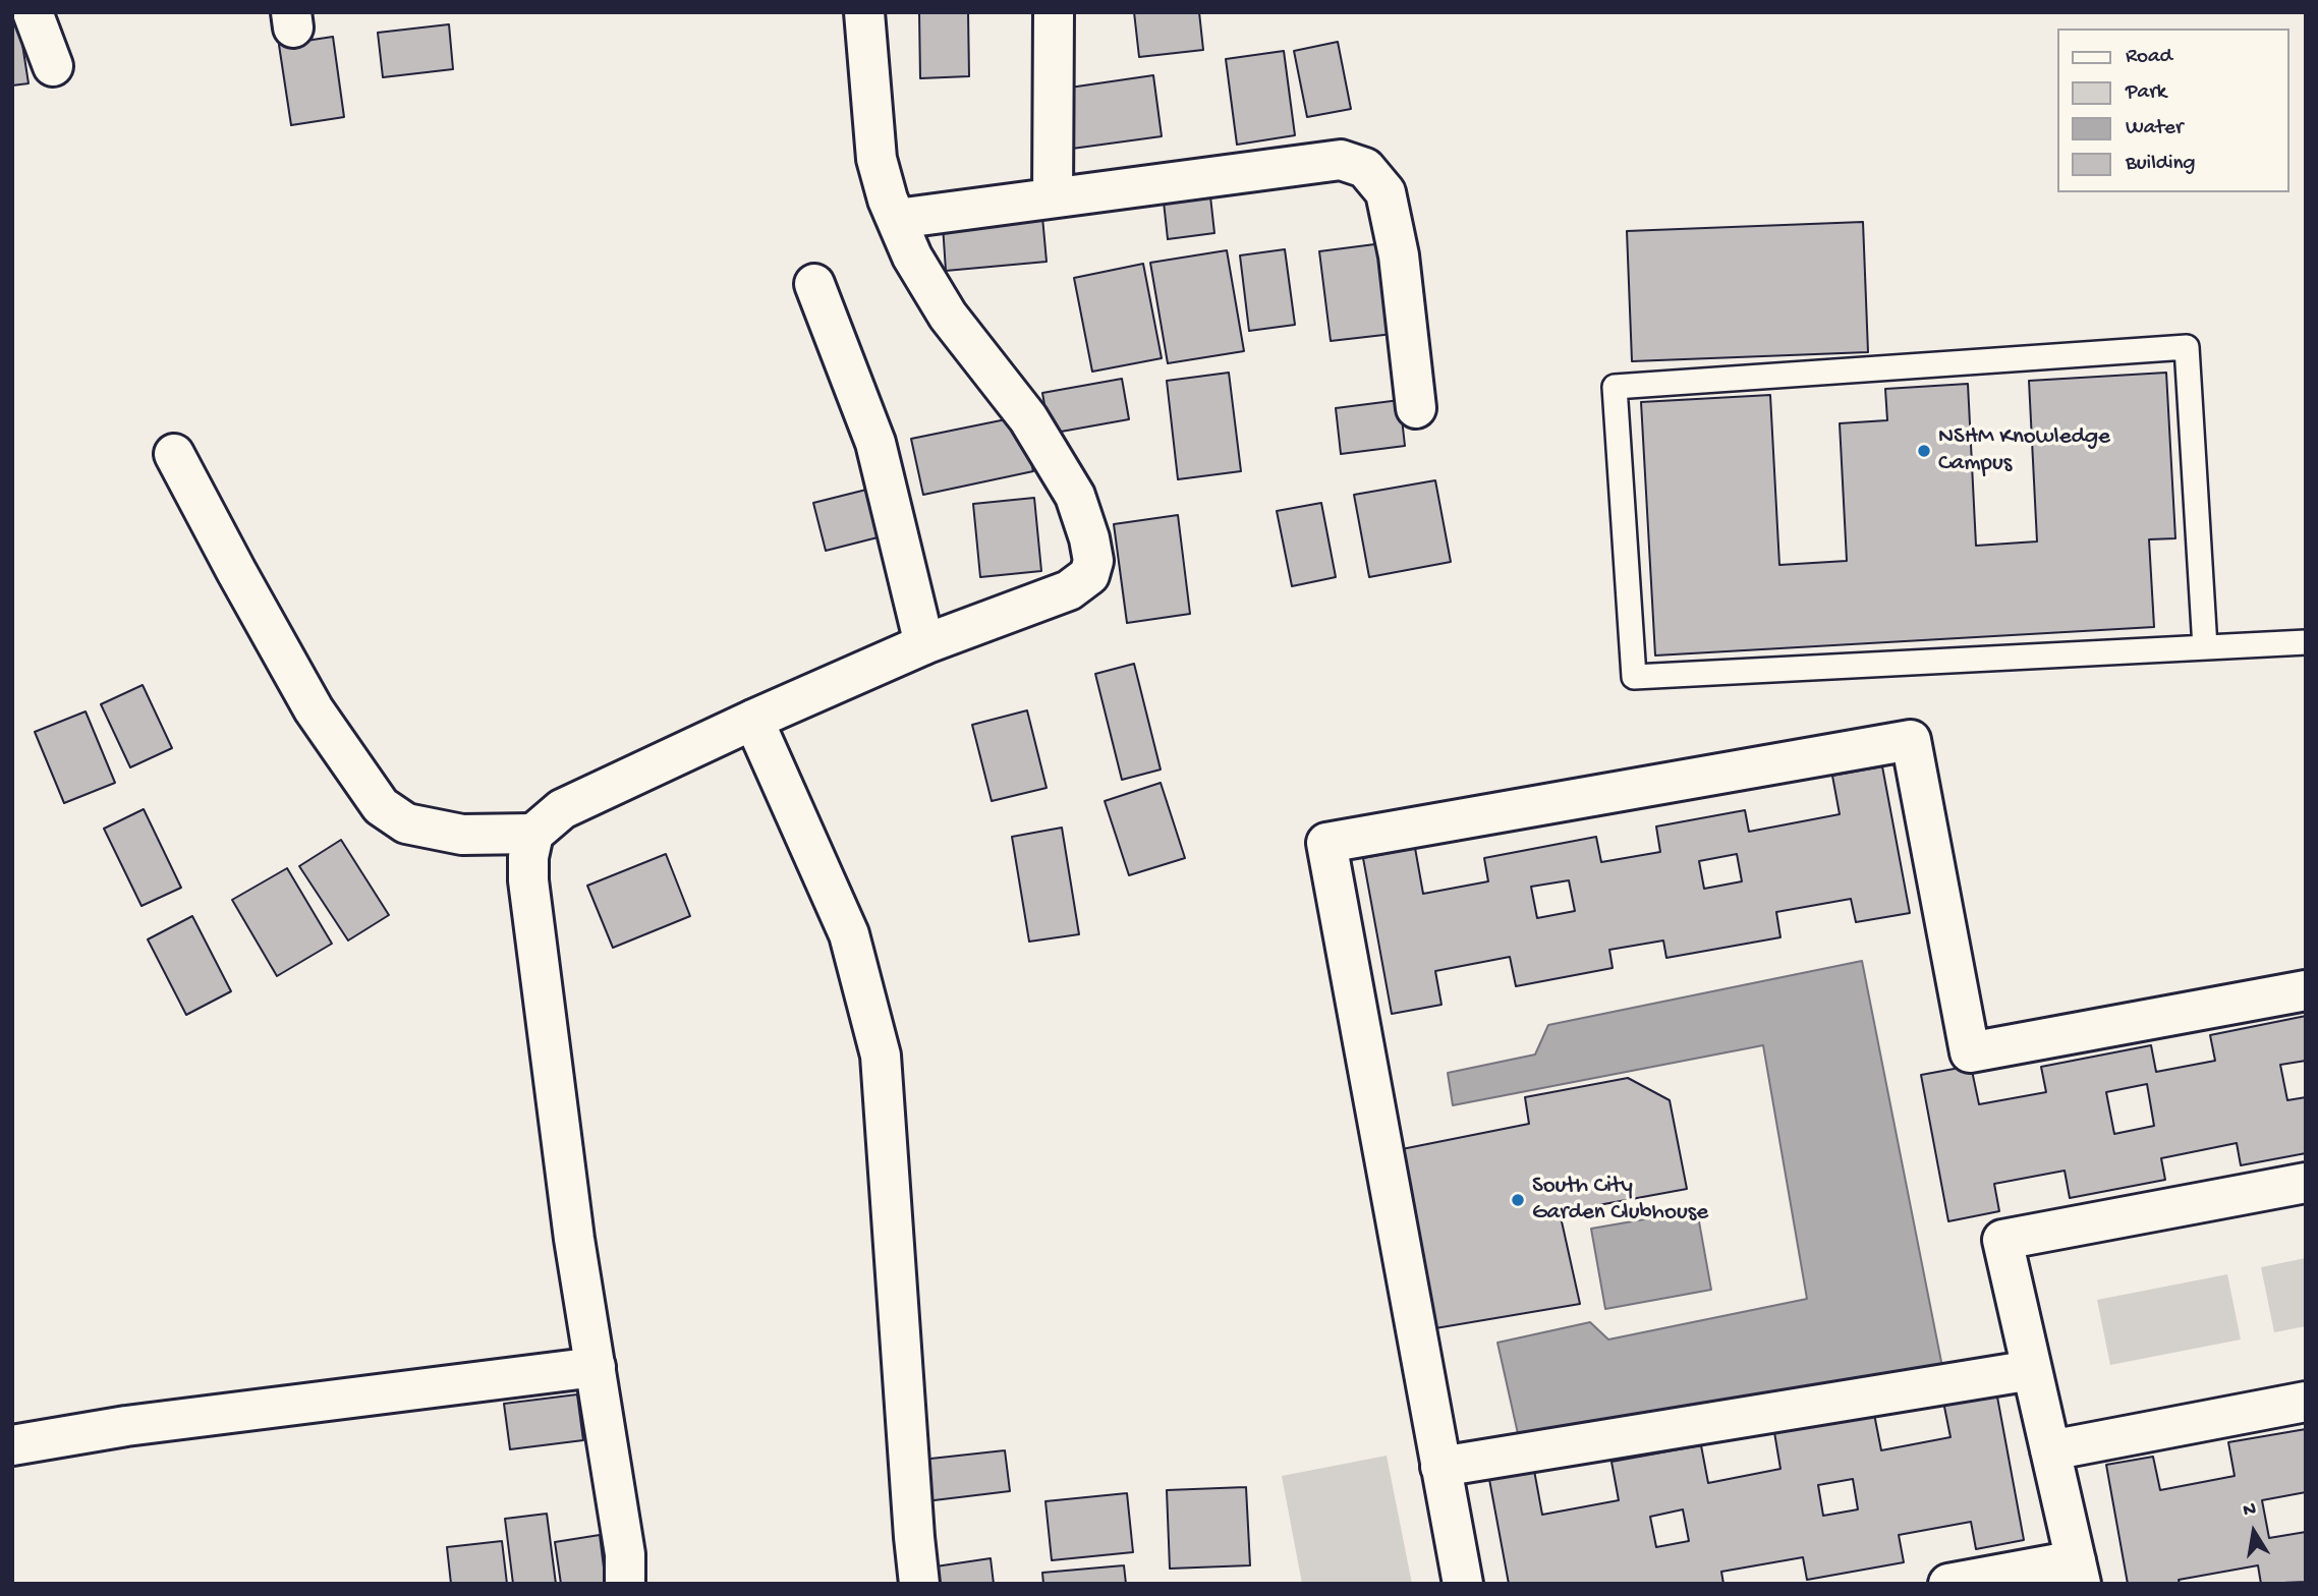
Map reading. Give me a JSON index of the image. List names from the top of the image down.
{
  "places": ["NSHM Knowledge Campus", "South City Garden Clubhouse"],
  "legend": [
    "Road",
    "Park",
    "Water",
    "Building"
  ],
  "north": "top"
}
